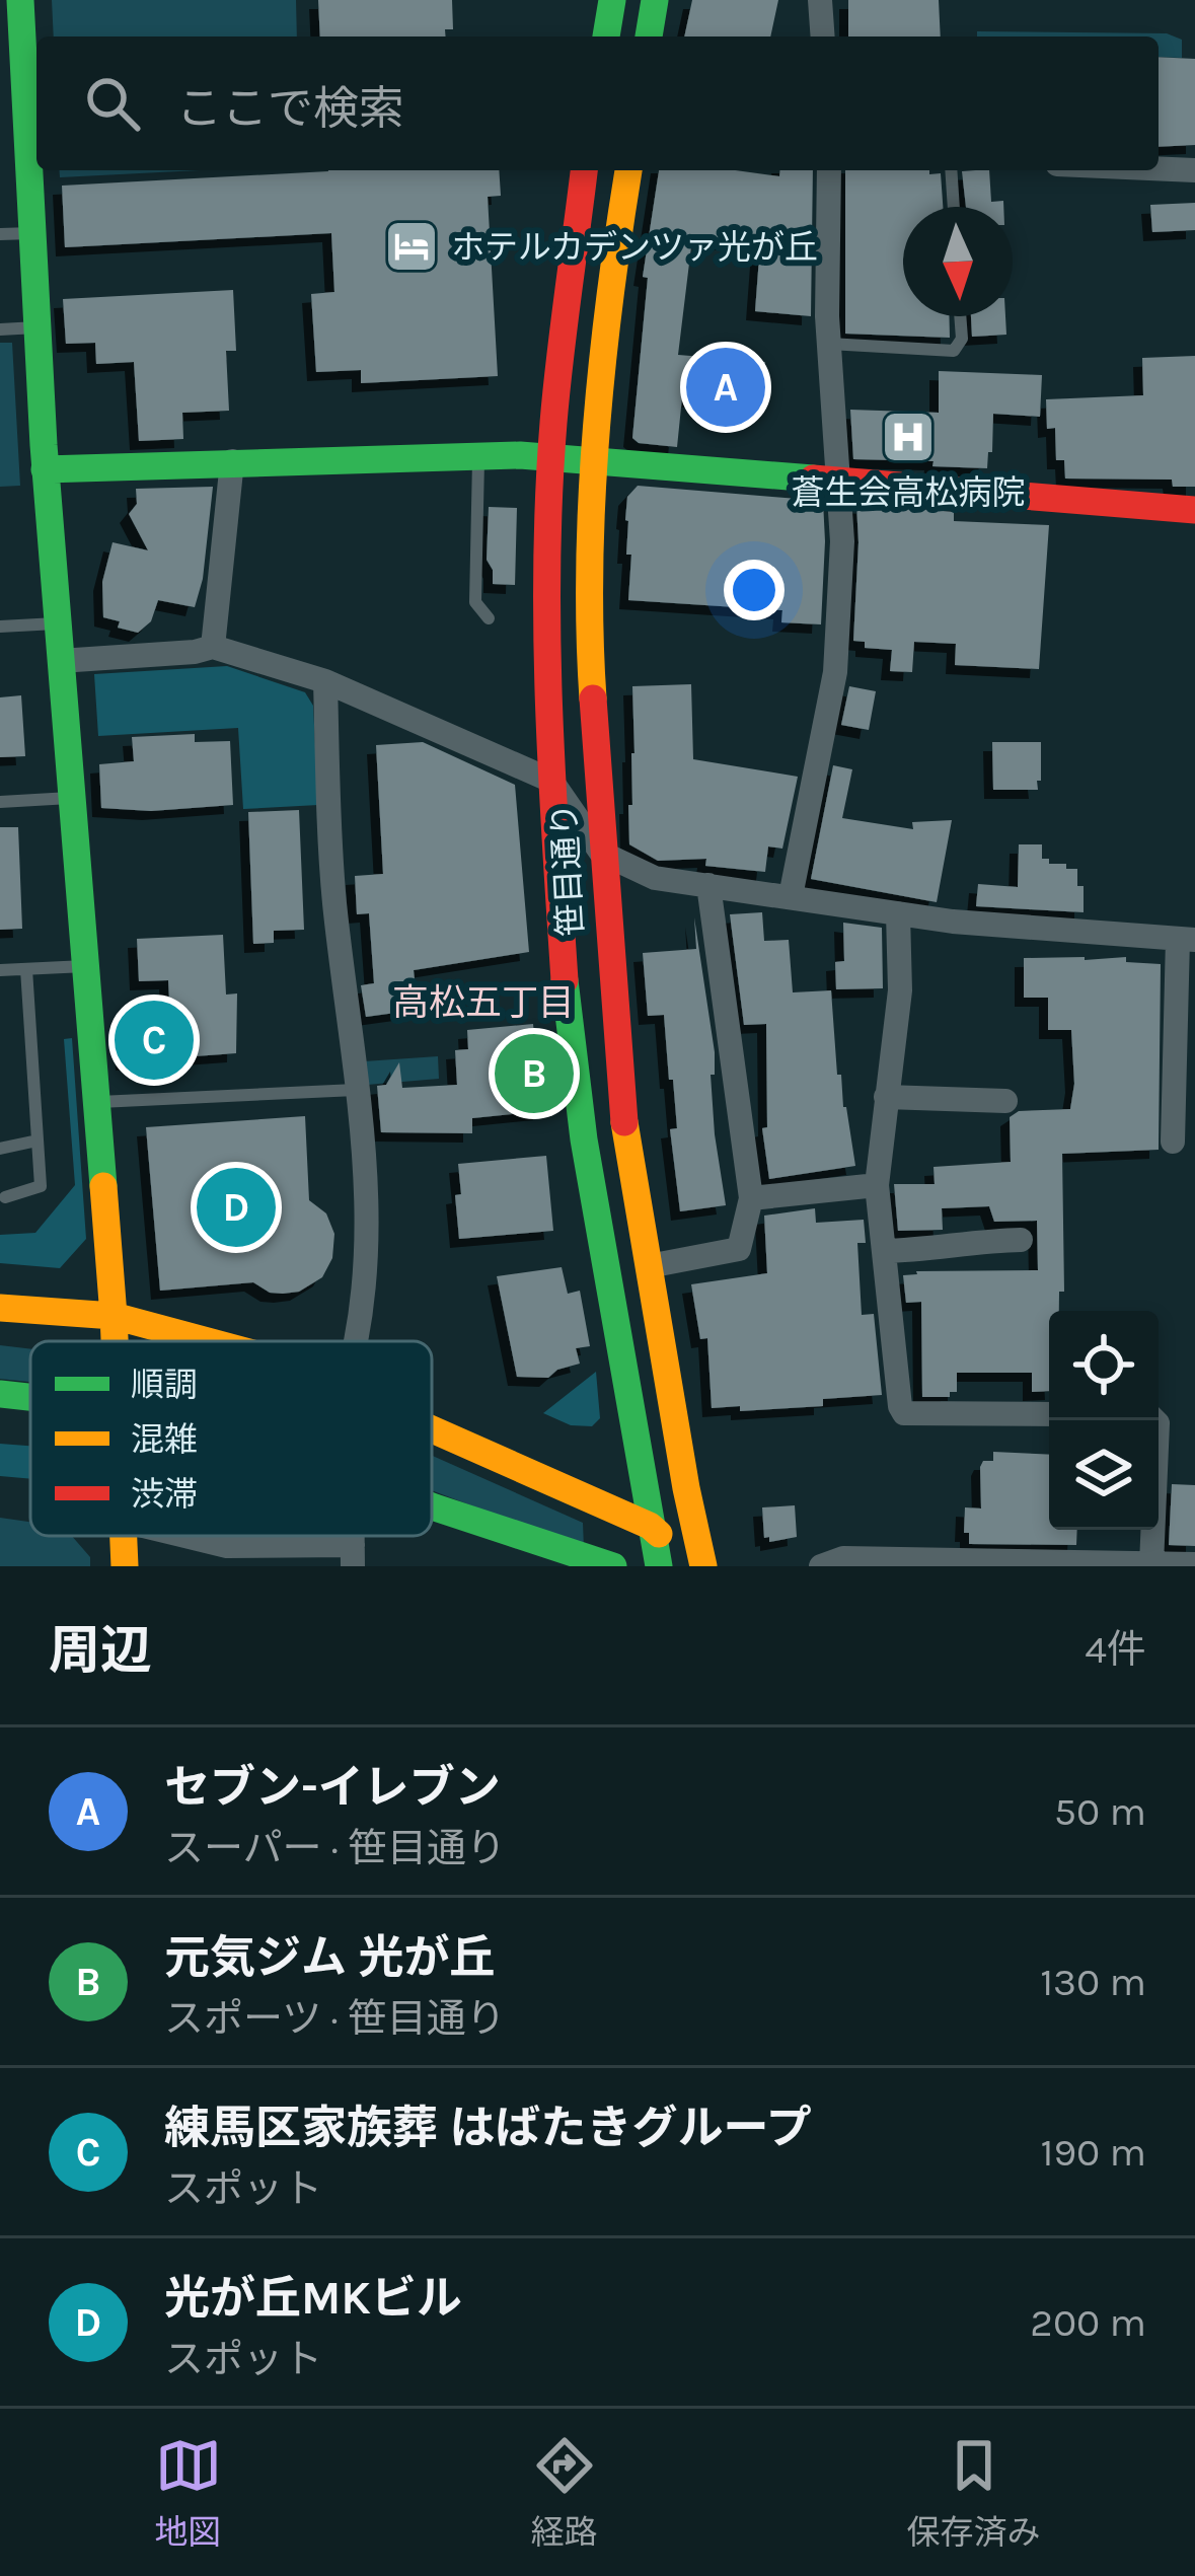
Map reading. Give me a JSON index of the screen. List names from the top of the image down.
{
  "streets": {
    "main road": ["笹目通り"]
  },
  "districts": ["高松五丁目"],
  "places": {
    "hotel": ["ホテルカデンツァ光が丘"],
    "hospital": ["蒼生会高松病院"]
  },
  "legend": ["順調", "混雑", "渋滞"],
  "north": "bottom",
  "page": {
    "search": "ここで検索",
    "pins": [
      "A",
      "C",
      "B",
      "D"
    ],
    "heading": ["周辺", "4件"],
    "list": [
      {
        "mark": "A",
        "name": "セブン-イレブン",
        "note": "スーパー · 笹目通り",
        "value": "50 m"
      },
      {
        "mark": "B",
        "name": "元気ジム 光が丘",
        "note": "スポーツ · 笹目通り",
        "value": "130 m"
      },
      {
        "mark": "C",
        "name": "練馬区家族葬 はばたきグループ",
        "note": "スポット",
        "value": "190 m"
      },
      {
        "mark": "D",
        "name": "光が丘MKビル",
        "note": "スポット",
        "value": "200 m"
      }
    ],
    "nav": ["地図", "経路", "保存済み"]
  }
}
